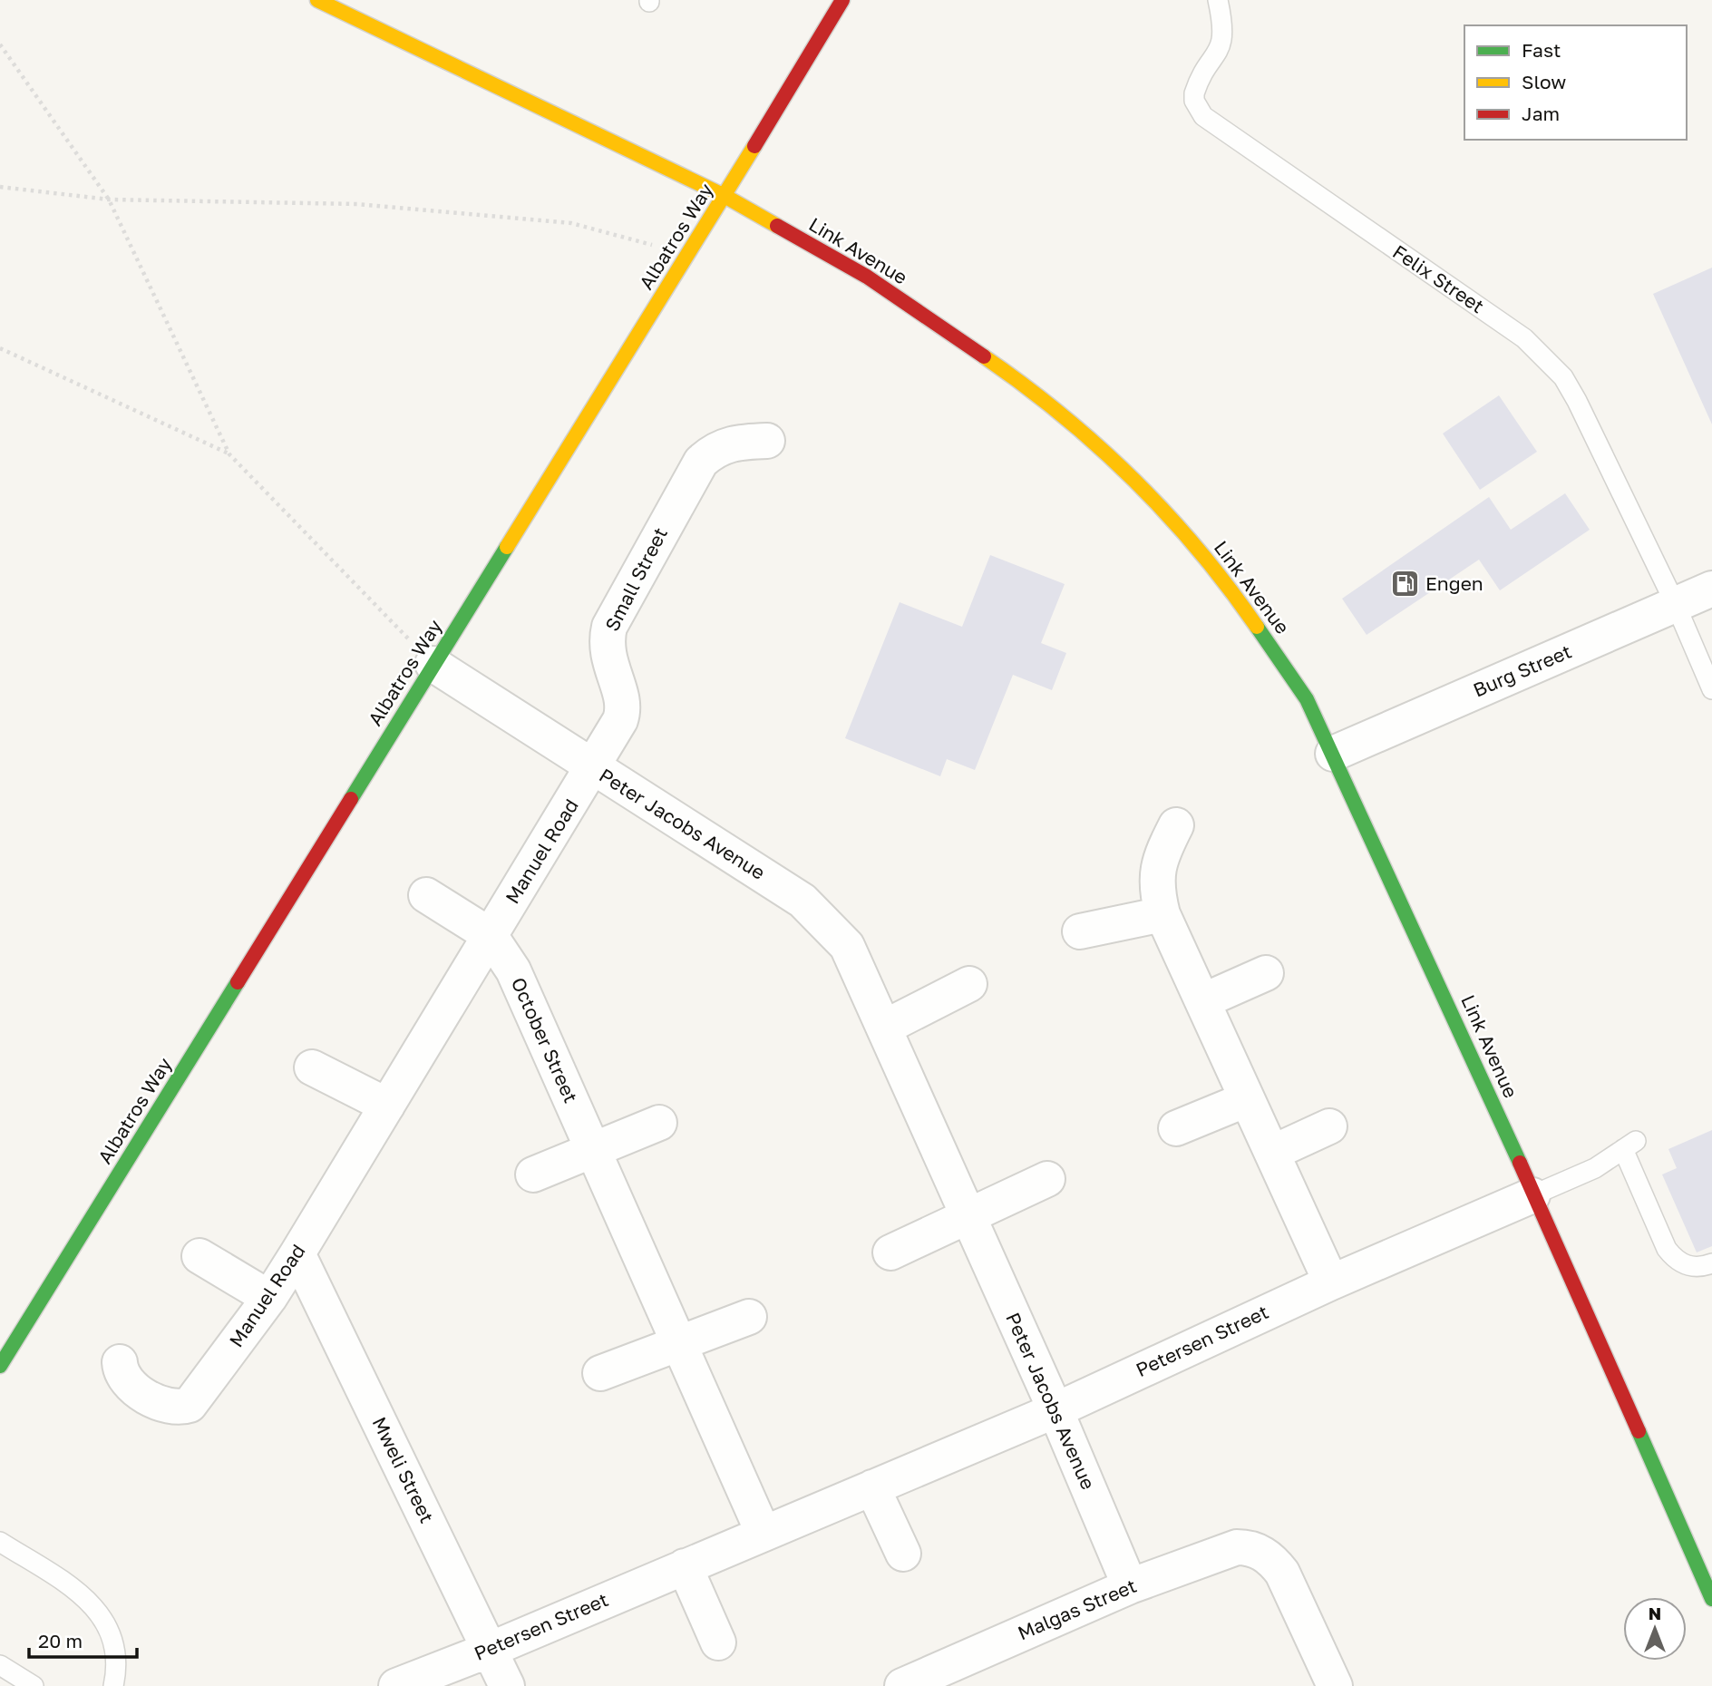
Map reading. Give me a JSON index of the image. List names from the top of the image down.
{
  "streets": {
    "street": [
      "Albatros Way",
      "Link Avenue",
      "Small Street",
      "Burg Street",
      "Peter Jacobs Avenue",
      "Manuel Road",
      "October Street",
      "Petersen Street",
      "Mweli Street",
      "Malgas Street"
    ],
    "lane": ["Felix Street"]
  },
  "crossings": [
    ["Albatros Way", "Link Avenue"],
    ["Albatros Way", "Peter Jacobs Avenue"],
    ["Link Avenue", "Burg Street"],
    ["Link Avenue", "Petersen Street"],
    ["Felix Street", "Burg Street"],
    ["Small Street", "Peter Jacobs Avenue"],
    ["Small Street", "Manuel Road"],
    ["Peter Jacobs Avenue", "Manuel Road"],
    ["Peter Jacobs Avenue", "Petersen Street"],
    ["Peter Jacobs Avenue", "Malgas Street"],
    ["Manuel Road", "October Street"],
    ["Manuel Road", "Mweli Street"],
    ["October Street", "Petersen Street"],
    ["Petersen Street", "Mweli Street"]
  ],
  "places": {
    "fuel station": ["Engen"]
  },
  "legend": ["Fast", "Slow", "Jam"],
  "scale_bar": "20 m",
  "north": "top"
}
